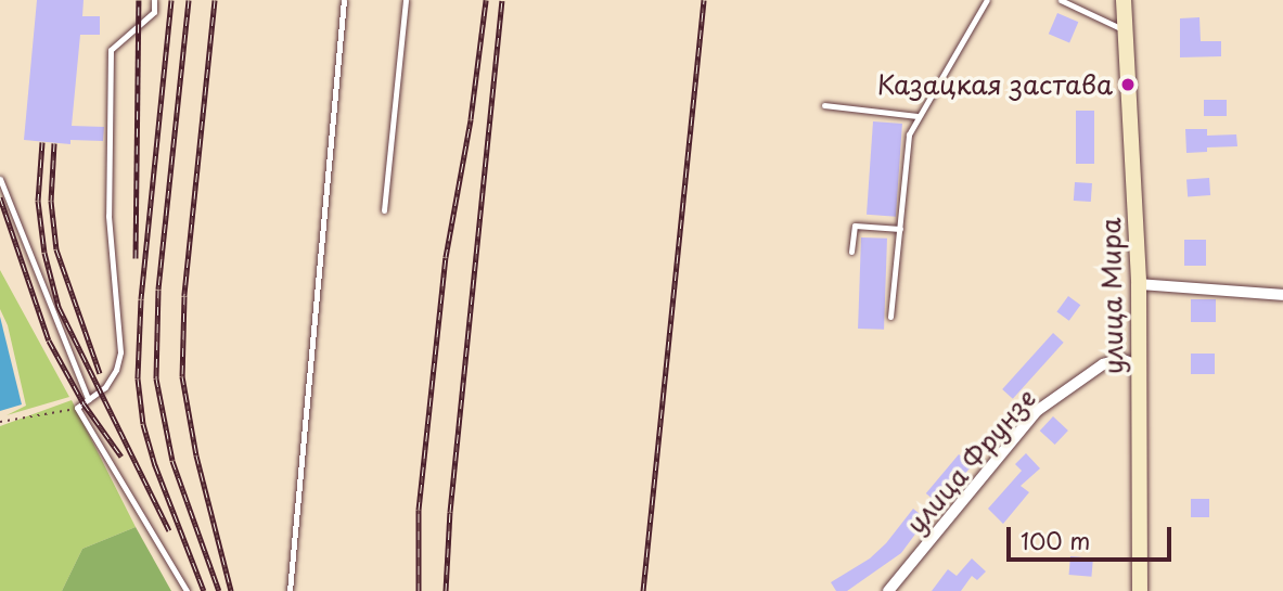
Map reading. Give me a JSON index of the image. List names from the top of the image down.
{
  "streets": {
    "main road": ["улица Мира"],
    "street": ["улица Фрунзе"]
  },
  "crossings": [
    ["улица Мира", "улица Фрунзе"]
  ],
  "places": ["Казацкая застава"],
  "scale_bar": "100 m"
}
